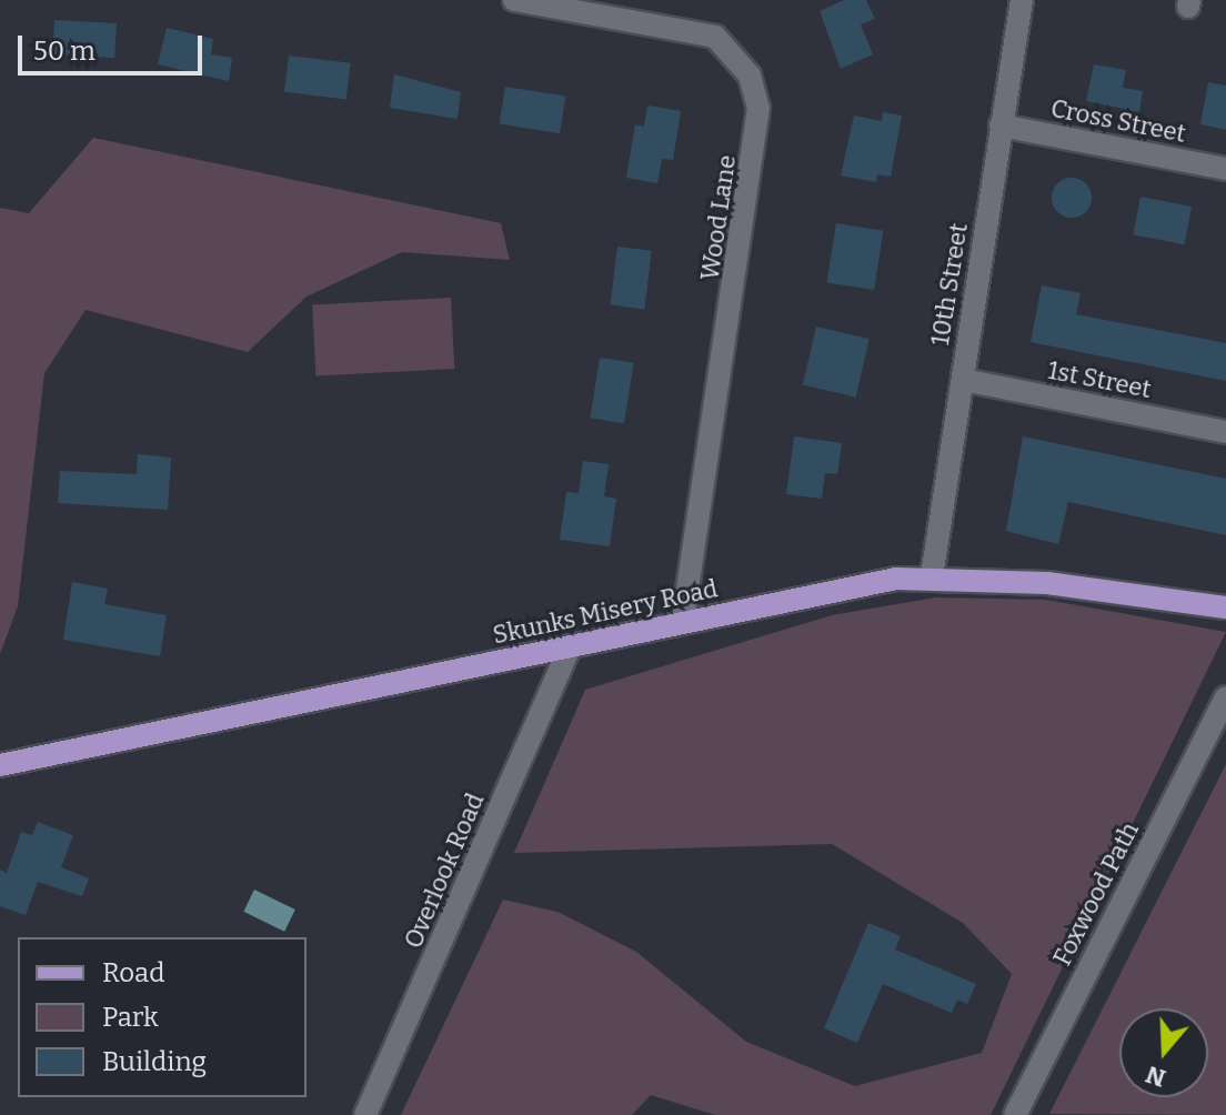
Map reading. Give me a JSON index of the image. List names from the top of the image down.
{
  "streets": {
    "main road": ["Skunks Misery Road"],
    "street": [
      "Cross Street",
      "Wood Lane",
      "10th Street",
      "1st Street",
      "Overlook Road",
      "Foxwood Path"
    ]
  },
  "crossings": [
    ["Cross Street", "10th Street"],
    ["Wood Lane", "Skunks Misery Road"],
    ["10th Street", "1st Street"],
    ["10th Street", "Skunks Misery Road"],
    ["Skunks Misery Road", "Overlook Road"]
  ],
  "legend": ["Road", "Park", "Building"],
  "scale_bar": "50 m",
  "north": "bottom"
}
